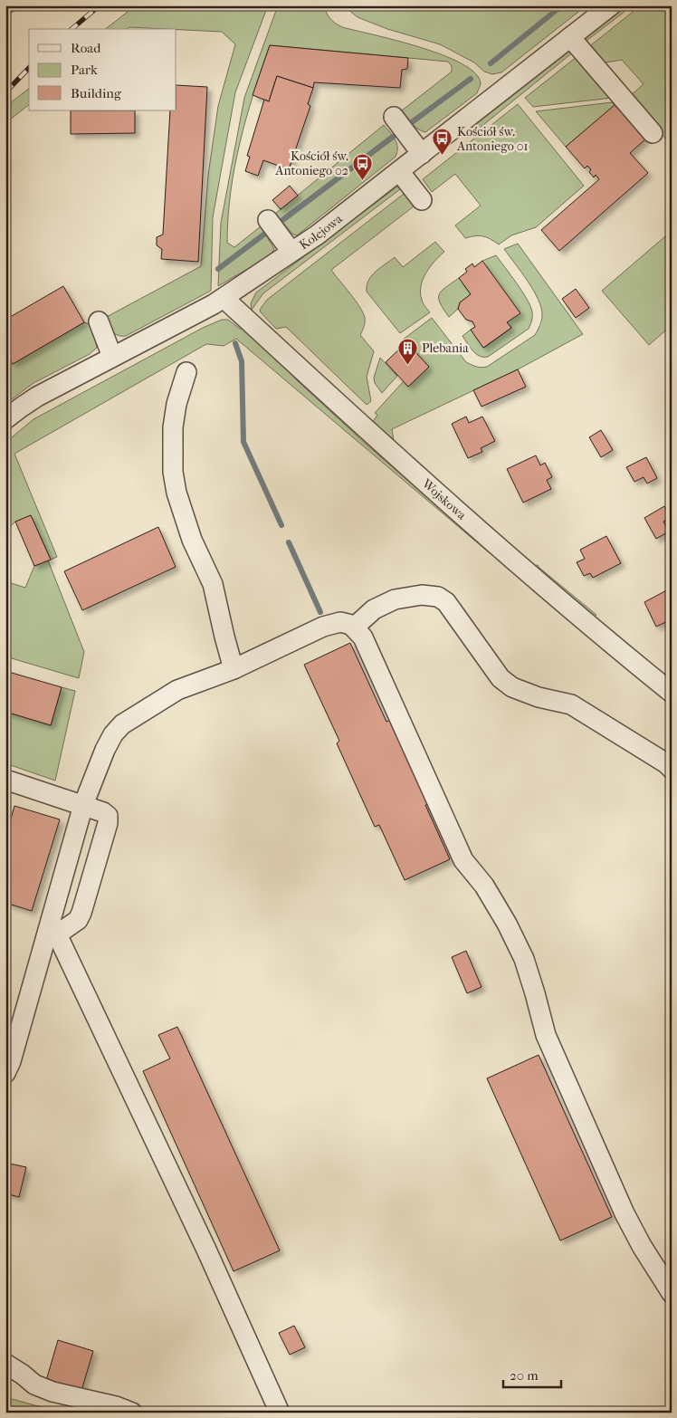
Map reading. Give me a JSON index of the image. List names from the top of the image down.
{
  "streets": {
    "street": ["Kolejowa", "Wojskowa"]
  },
  "crossings": [
    ["Kolejowa", "Wojskowa"]
  ],
  "places": {
    "bus stop": ["Kościół św. Antoniego 01", "Kościół św. Antoniego 02"],
    "building": ["Plebania"]
  },
  "legend": ["Road", "Park", "Building"],
  "scale_bar": "20 m"
}
